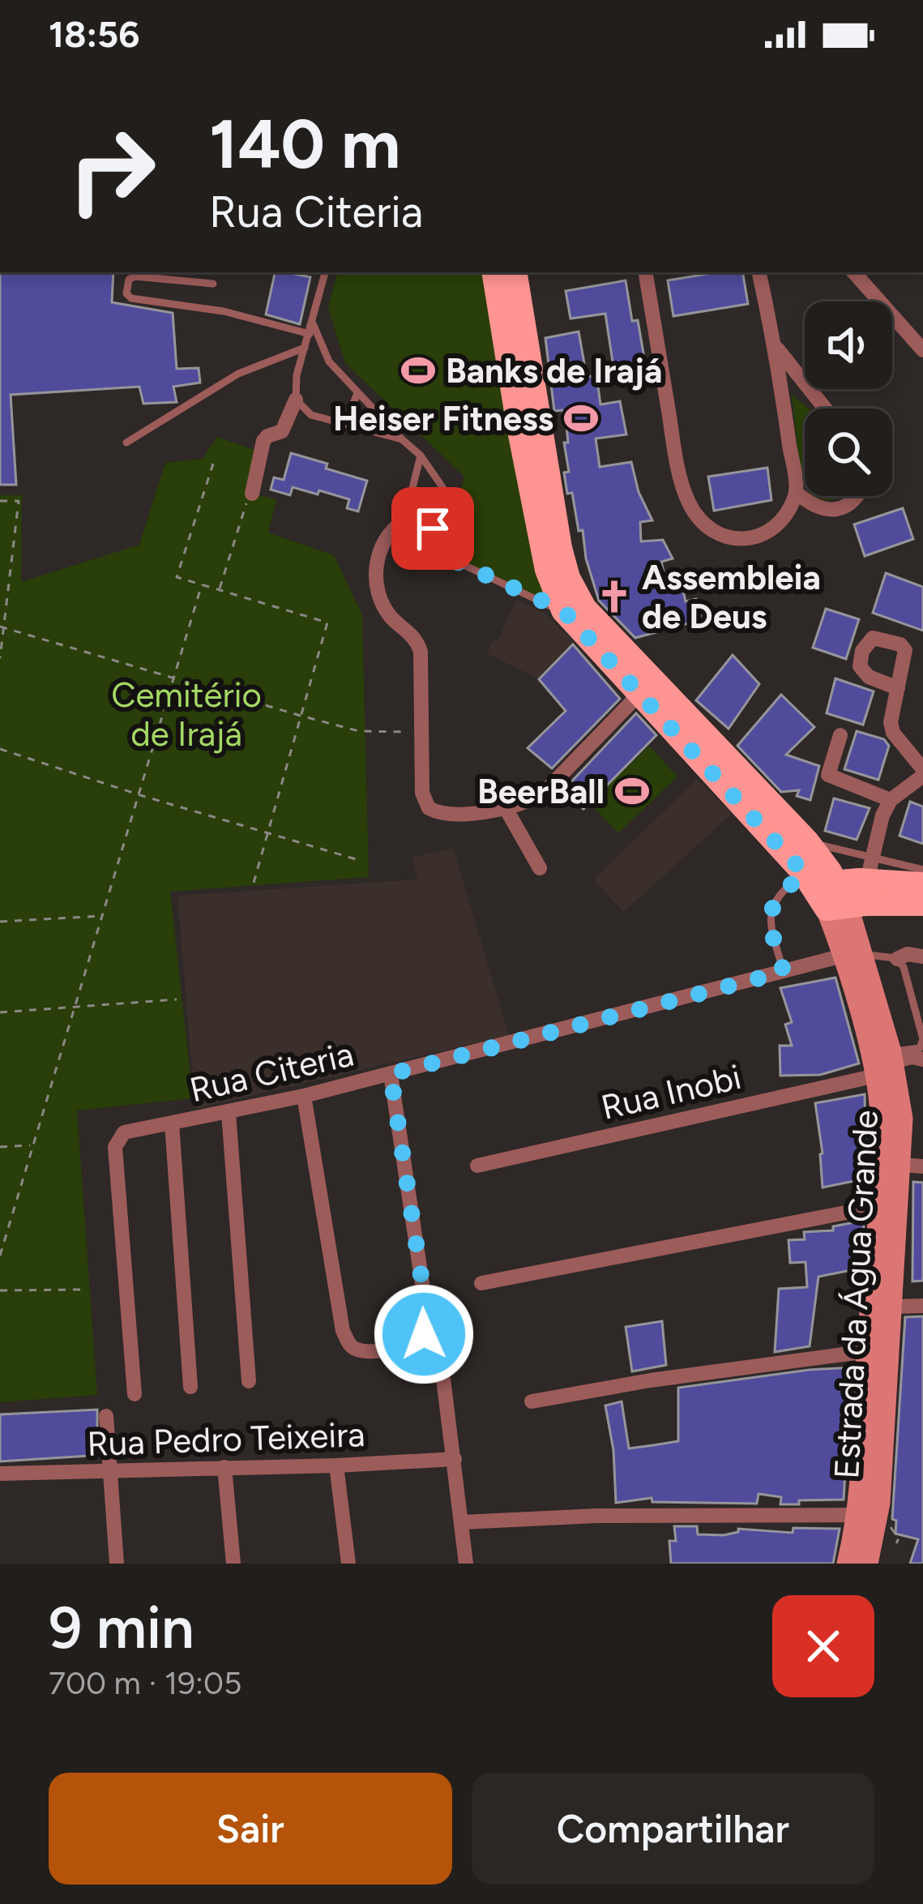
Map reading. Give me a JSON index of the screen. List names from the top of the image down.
{
  "streets": {
    "main road": ["Estrada da Água Grande"],
    "street": ["Rua Citeria", "Rua Inobi", "Rua Pedro Teixeira"]
  },
  "crossings": [
    ["Rua Citeria", "Estrada da Água Grande"],
    ["Rua Inobi", "Estrada da Água Grande"]
  ],
  "parks": ["Cemitério de Irajá"],
  "places": {
    "sports": ["Banks de Irajá", "Heiser Fitness", "BeerBall"],
    "church": ["Assembleia de Deus"]
  },
  "page": {
    "status": "18:56",
    "turn": ["140 m", "Rua Citeria"],
    "heading": ["9 min", "700 m · 19:05"],
    "buttons": ["Sair", "Compartilhar"]
  }
}
